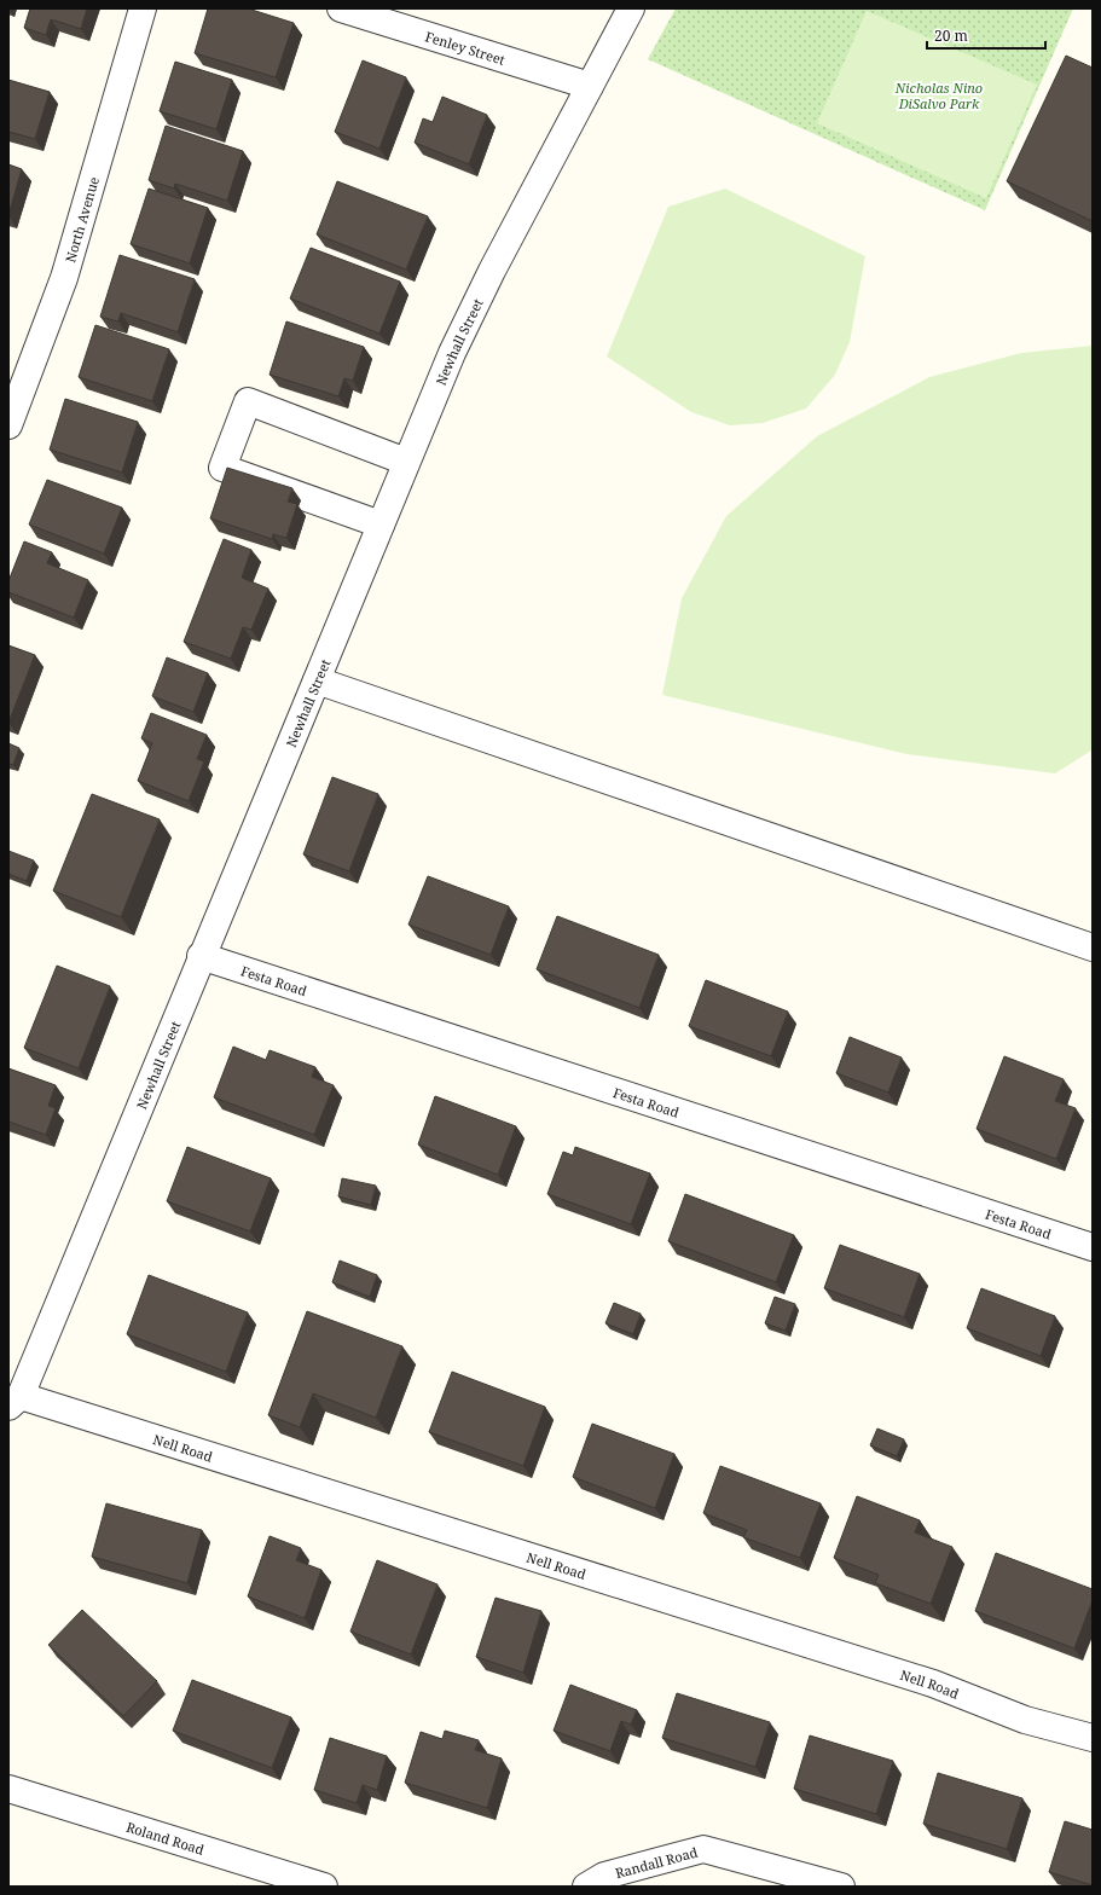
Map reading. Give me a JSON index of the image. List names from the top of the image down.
{
  "streets": {
    "street": [
      "Fenley Street",
      "North Avenue",
      "Newhall Street",
      "Festa Road",
      "Nell Road",
      "Roland Road",
      "Randall Road"
    ]
  },
  "crossings": [
    ["Fenley Street", "Newhall Street"],
    ["Newhall Street", "Festa Road"],
    ["Newhall Street", "Nell Road"]
  ],
  "parks": ["Nicholas Nino DiSalvo Park"],
  "scale_bar": "20 m"
}
